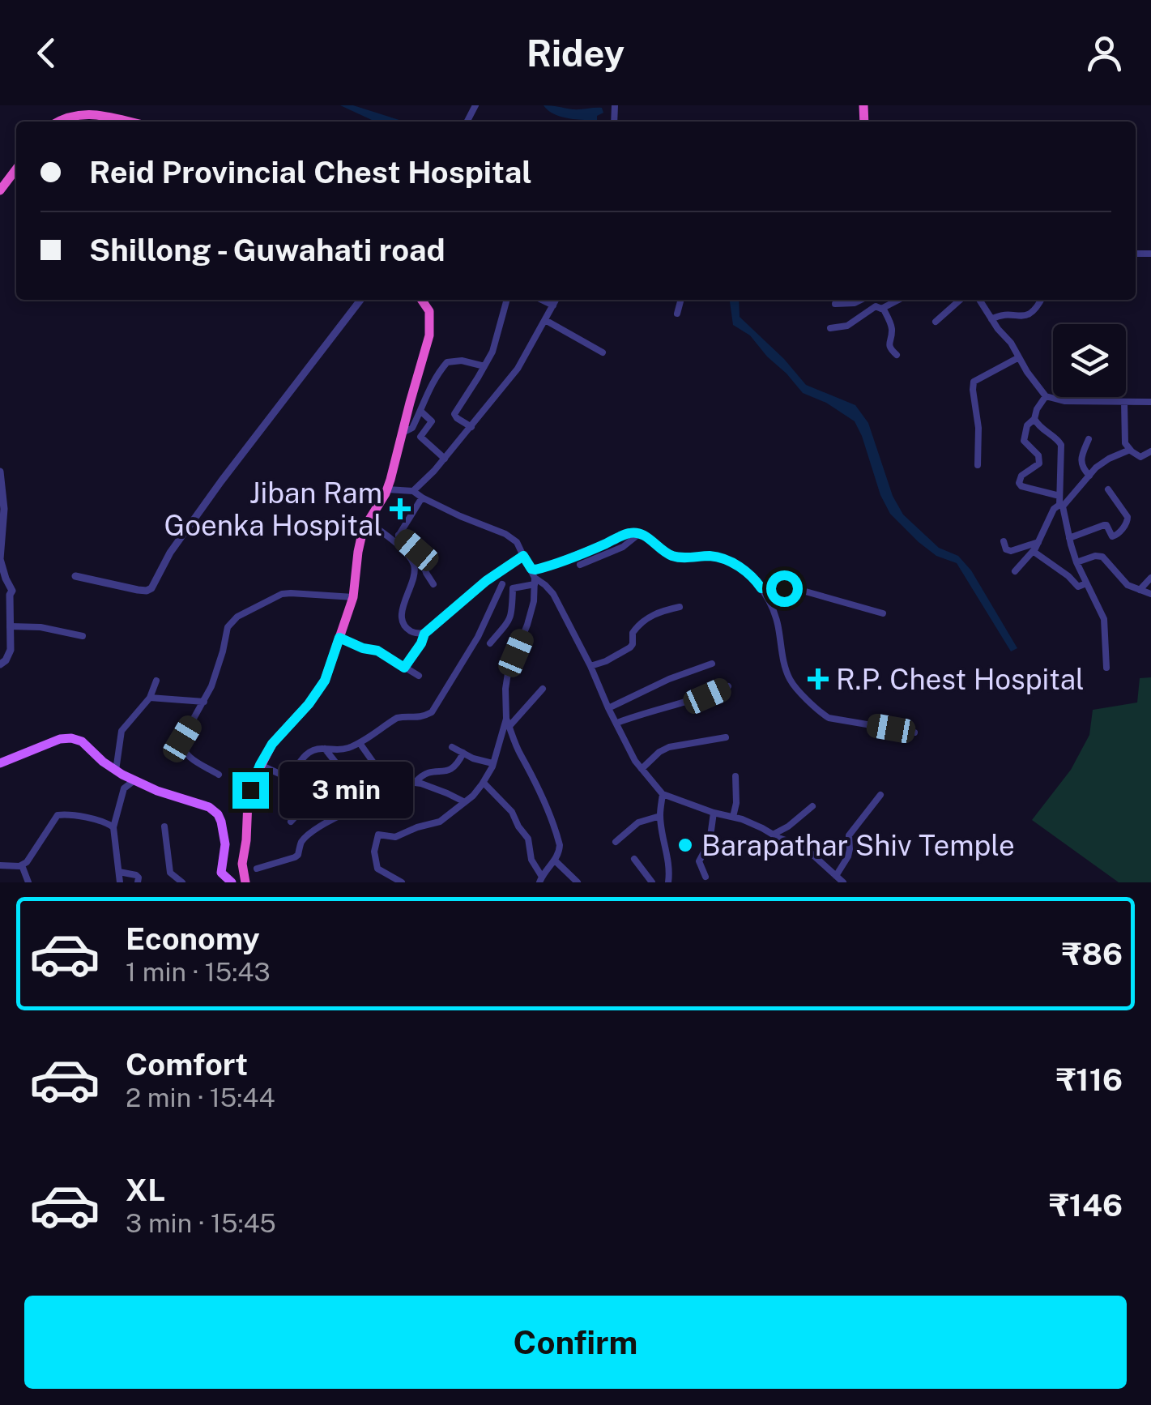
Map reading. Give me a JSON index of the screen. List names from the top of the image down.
{
  "places": {
    "health": ["Jiban Ram Goenka Hospital", "R.P. Chest Hospital"],
    "other": ["Barapathar Shiv Temple"]
  },
  "page": {
    "header": "Ridey",
    "banner": ["Reid Provincial Chest Hospital", "Shillong - Guwahati road"],
    "bubble": "3 min",
    "list": [
      {
        "name": "Economy",
        "note": "1 min · 15:43",
        "value": "₹86"
      },
      {
        "name": "Comfort",
        "note": "2 min · 15:44",
        "value": "₹116"
      },
      {
        "name": "XL",
        "note": "3 min · 15:45",
        "value": "₹146"
      }
    ],
    "buttons": "Confirm"
  }
}
